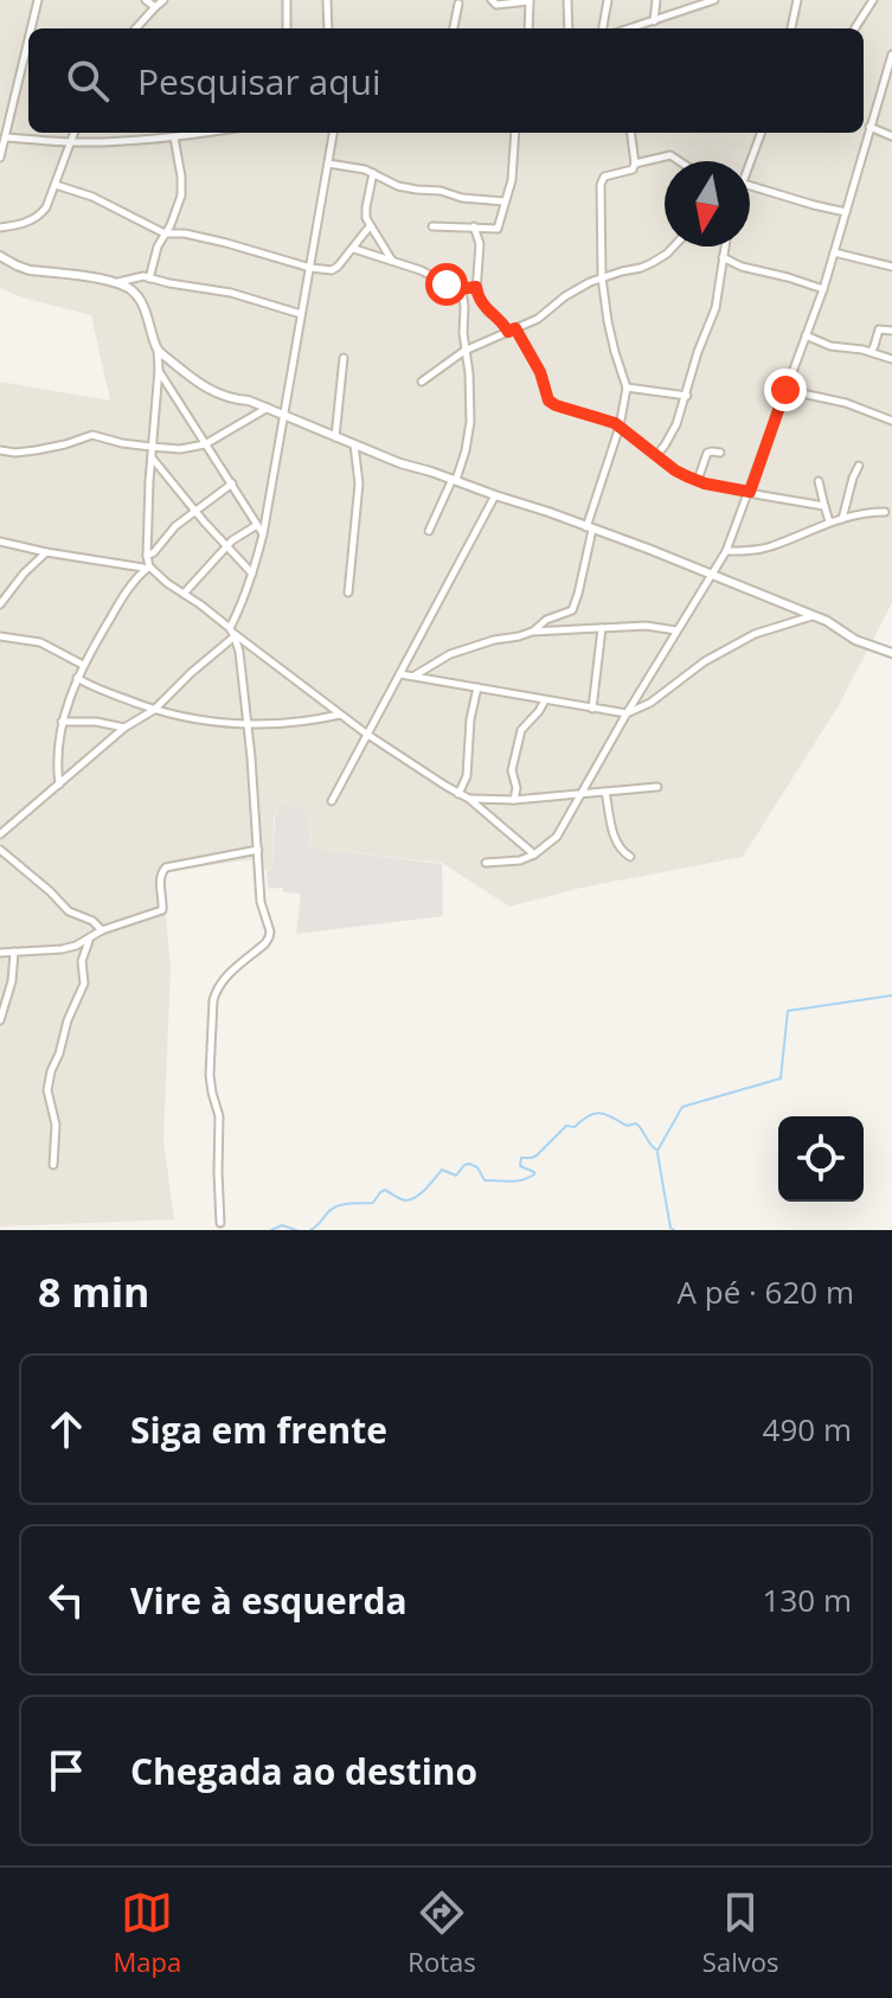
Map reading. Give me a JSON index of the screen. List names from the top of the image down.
{
  "north": "bottom",
  "page": {
    "search": "Pesquisar aqui",
    "heading": ["8 min", "A pé · 620 m"],
    "list": [
      ["Siga em frente", "490 m"],
      ["Vire à esquerda", "130 m"],
      "Chegada ao destino"
    ],
    "nav": ["Mapa", "Rotas", "Salvos"]
  }
}
